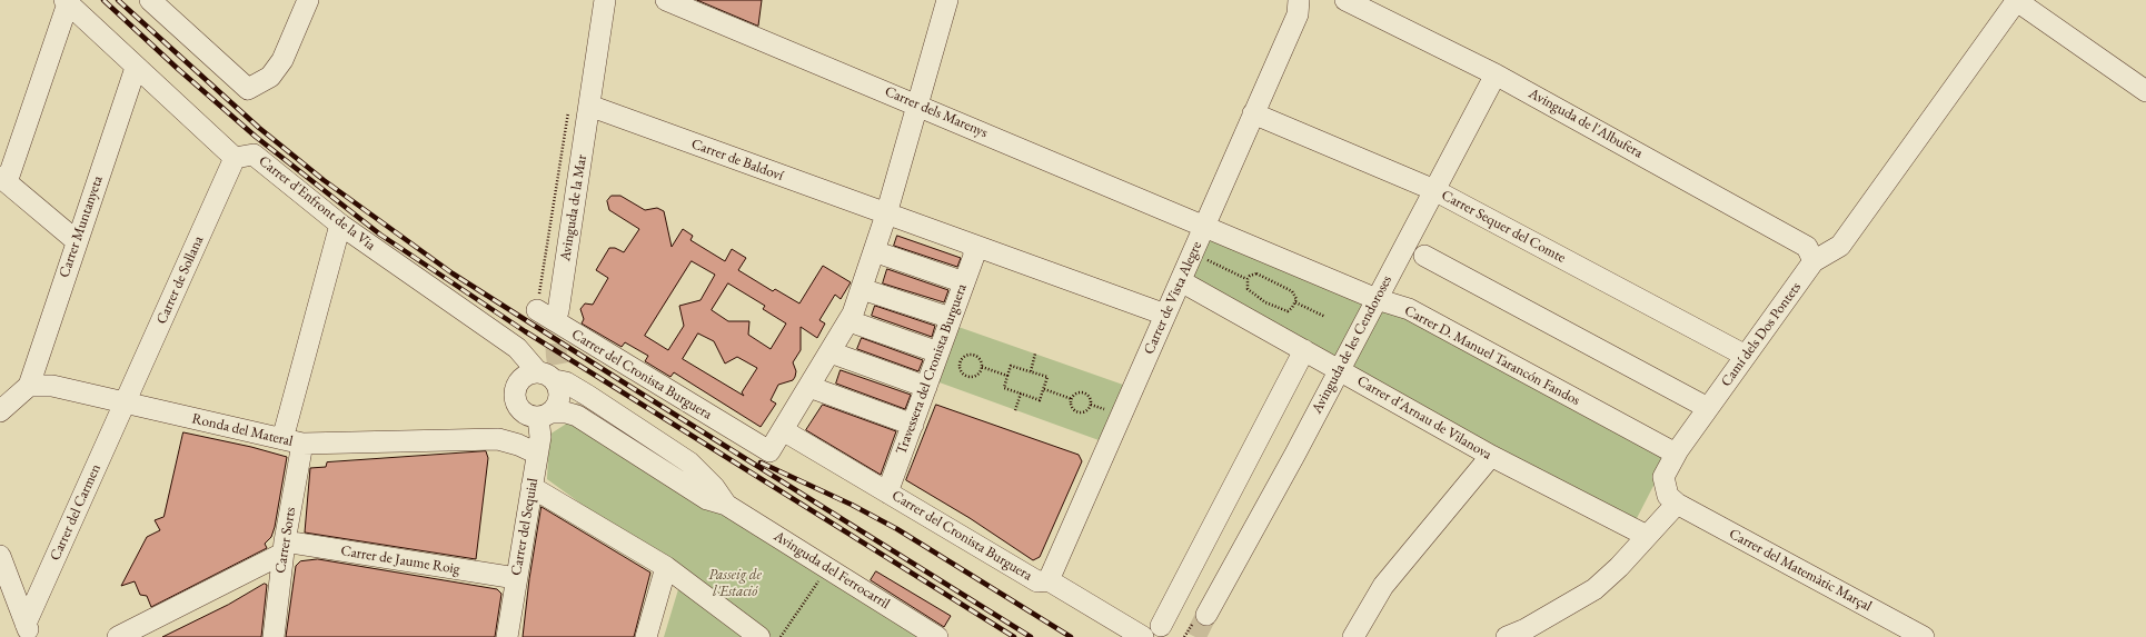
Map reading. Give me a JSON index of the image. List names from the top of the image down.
{
  "streets": {
    "street": [
      "Carrer dels Marenys",
      "Avinguda de l'Albufera",
      "Carrer de Baldoví",
      "Carrer d'Enfront de la Via",
      "Avinguda de la Mar",
      "Carrer Muntanyeta",
      "Carrer Sequer del Comte",
      "Carrer de Sollana",
      "Carrer de Vista Alegre",
      "Camí dels Dos Pontets",
      "Avinguda de les Cendoroses",
      "Carrer D. Manuel Tarancón Fandos",
      "Travessera del Cronista Burguera",
      "Carrer del Cronista Burguera",
      "Carrer d'Arnau de Vilanova",
      "Ronda del Materal",
      "Carrer del Carmen",
      "Carrer del Sequial",
      "Carrer Sorts",
      "Carrer de Jaume Roig",
      "Avinguda del Ferrocarril",
      "Carrer del Matemàtic Marçal"
    ]
  },
  "crossings": [
    ["Carrer dels Marenys", "Carrer de Vista Alegre"],
    ["Carrer dels Marenys", "Carrer D. Manuel Tarancón Fandos"],
    ["Avinguda de l'Albufera", "Camí dels Dos Pontets"],
    ["Avinguda de l'Albufera", "Avinguda de les Cendoroses"],
    ["Carrer de Baldoví", "Avinguda de la Mar"],
    ["Carrer de Baldoví", "Carrer de Vista Alegre"],
    ["Carrer de Baldoví", "Travessera del Cronista Burguera"],
    ["Carrer d'Enfront de la Via", "Carrer de Sollana"],
    ["Carrer d'Enfront de la Via", "Carrer del Sequial"],
    ["Carrer Muntanyeta", "Ronda del Materal"],
    ["Carrer Sequer del Comte", "Carrer de Vista Alegre"],
    ["Carrer Sequer del Comte", "Camí dels Dos Pontets"],
    ["Carrer Sequer del Comte", "Avinguda de les Cendoroses"],
    ["Carrer de Sollana", "Ronda del Materal"],
    ["Carrer de Sollana", "Carrer del Carmen"],
    ["Carrer de Vista Alegre", "Carrer D. Manuel Tarancón Fandos"],
    ["Carrer de Vista Alegre", "Carrer del Cronista Burguera"],
    ["Carrer de Vista Alegre", "Carrer d'Arnau de Vilanova"],
    ["Camí dels Dos Pontets", "Carrer D. Manuel Tarancón Fandos"],
    ["Camí dels Dos Pontets", "Carrer del Matemàtic Marçal"],
    ["Avinguda de les Cendoroses", "Carrer D. Manuel Tarancón Fandos"],
    ["Avinguda de les Cendoroses", "Carrer d'Arnau de Vilanova"],
    ["Travessera del Cronista Burguera", "Carrer del Cronista Burguera"],
    ["Ronda del Materal", "Carrer del Carmen"],
    ["Ronda del Materal", "Carrer del Sequial"],
    ["Ronda del Materal", "Carrer Sorts"],
    ["Carrer del Sequial", "Carrer de Jaume Roig"],
    ["Carrer Sorts", "Carrer de Jaume Roig"]
  ],
  "parks": ["Passeig de l'Estació"]
}
